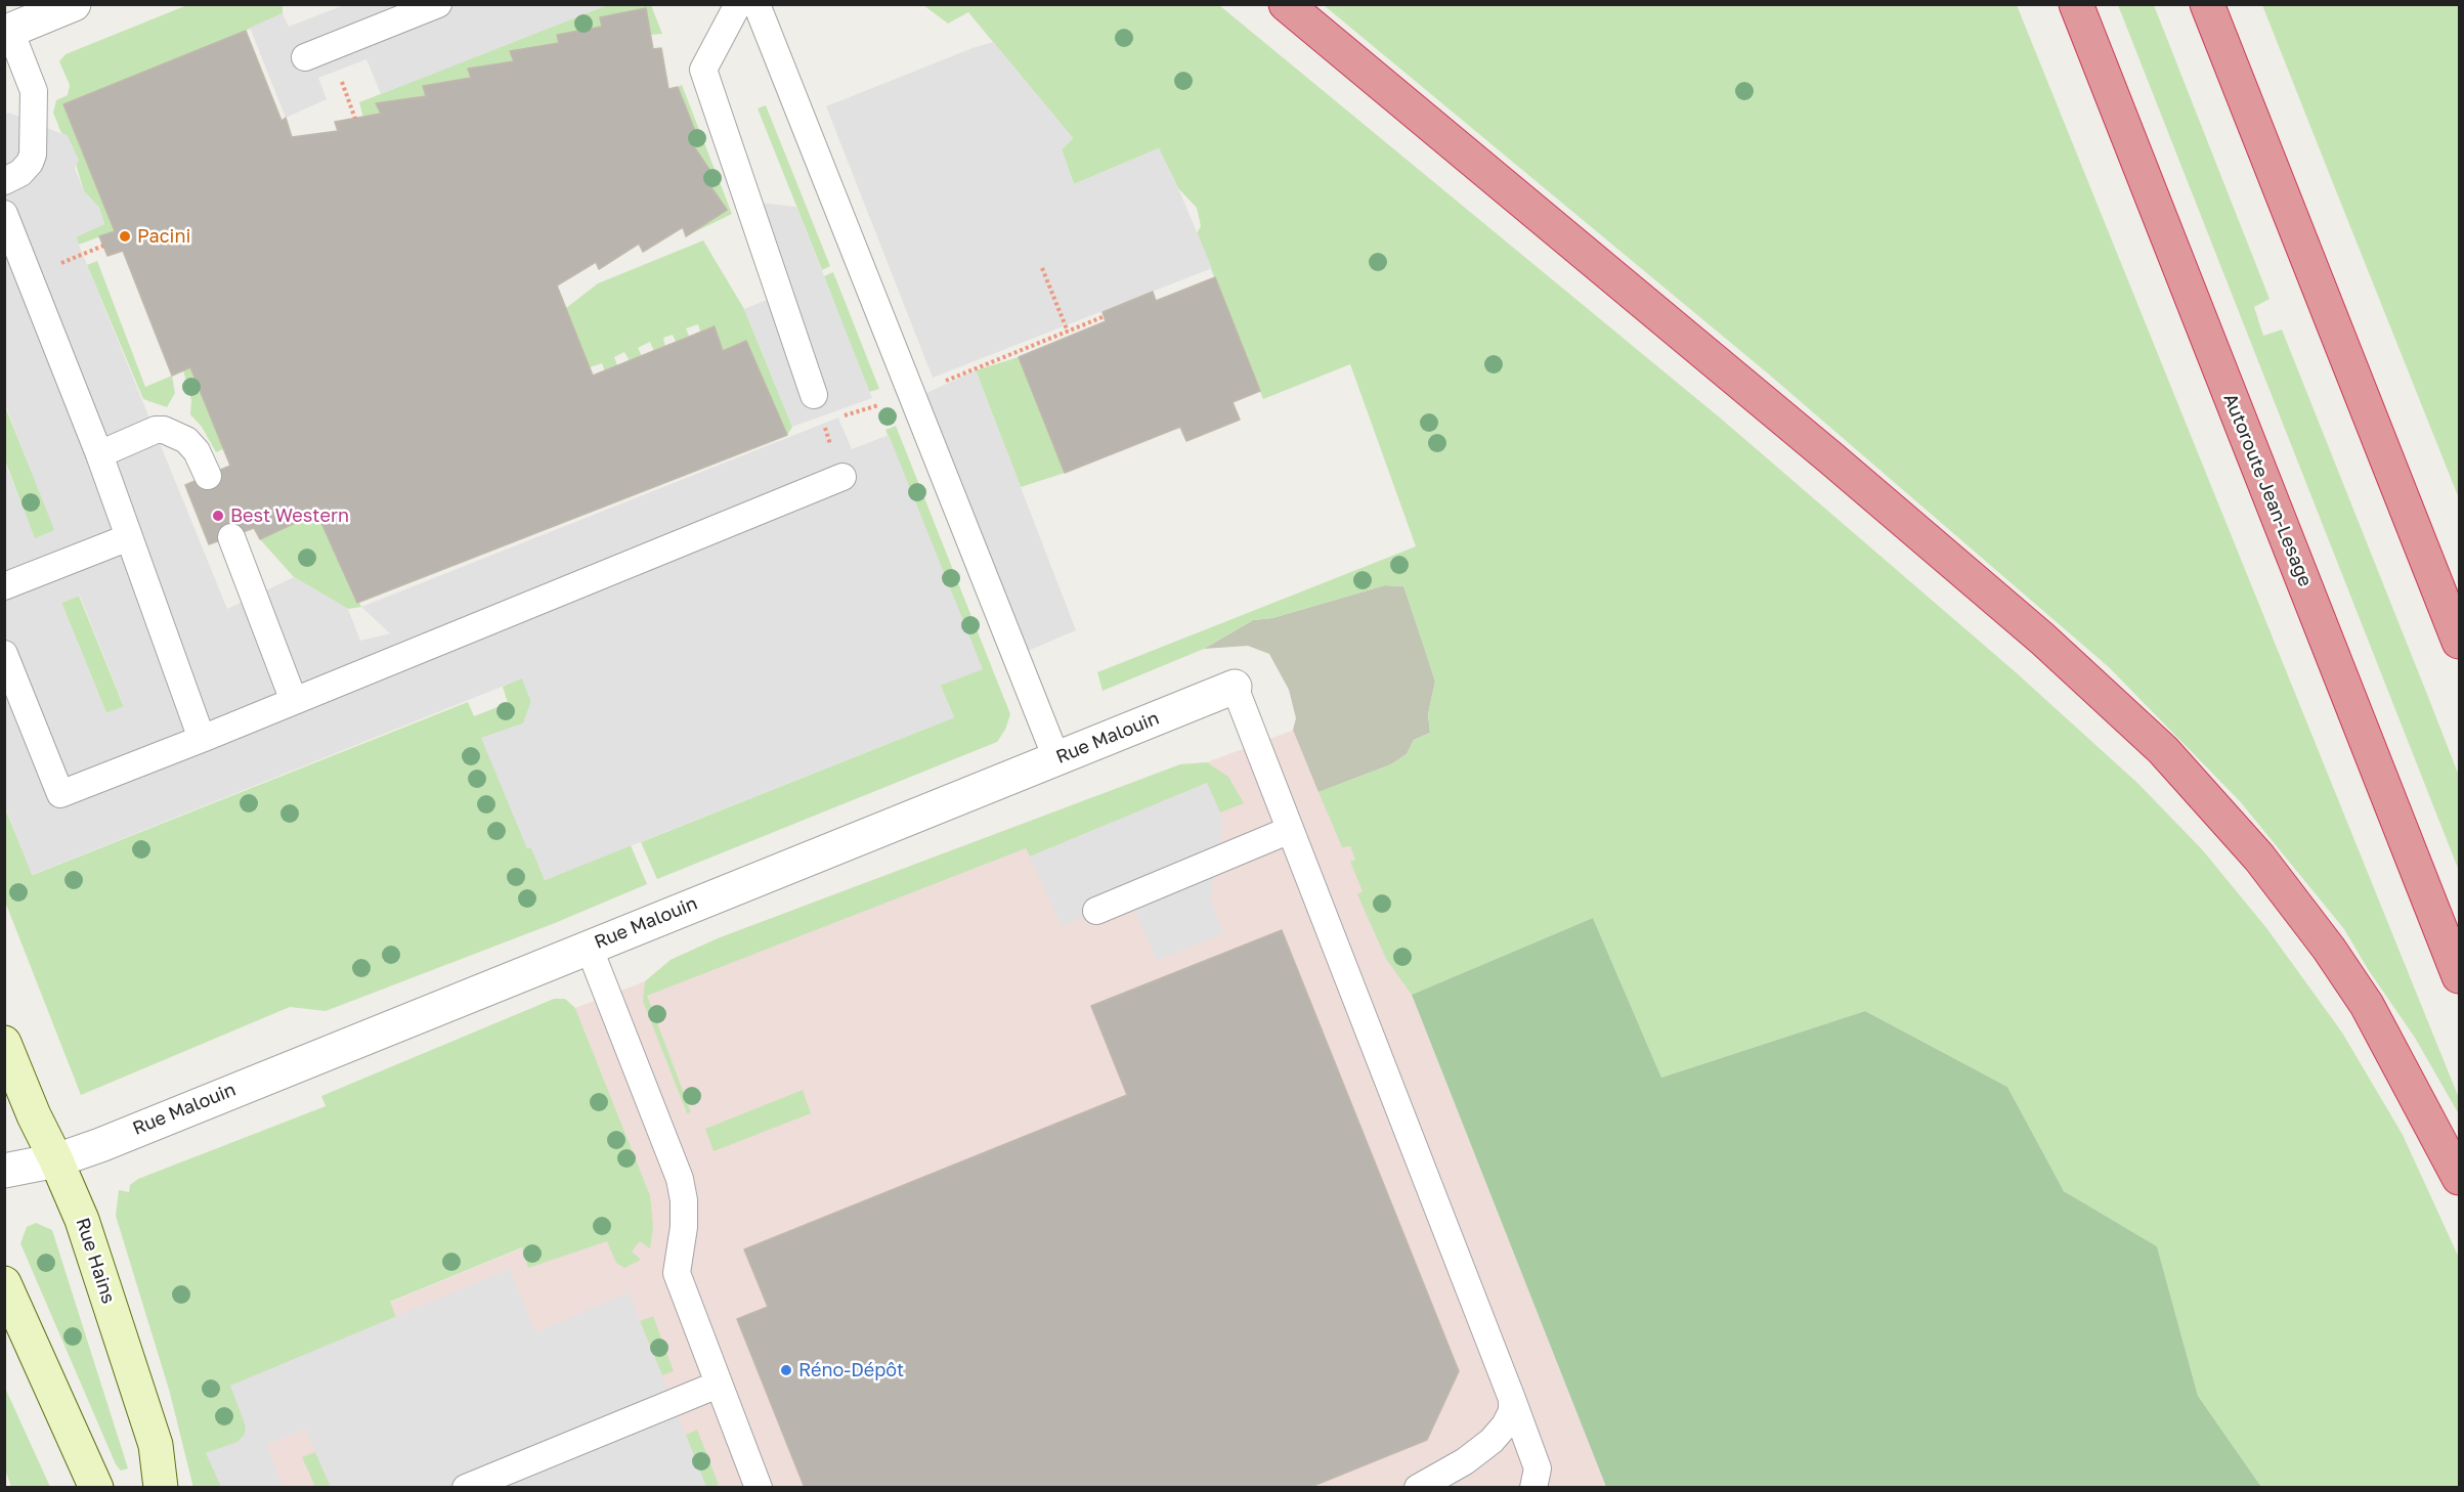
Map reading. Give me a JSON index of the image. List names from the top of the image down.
{
  "streets": {
    "highway": ["Autoroute Jean-Lesage"],
    "street": ["Rue Malouin", "Rue Hains"]
  },
  "crossings": [
    ["Rue Malouin", "Rue Hains"]
  ],
  "places": ["Pacini", "Best Western", "Réno-Dépôt"]
}
